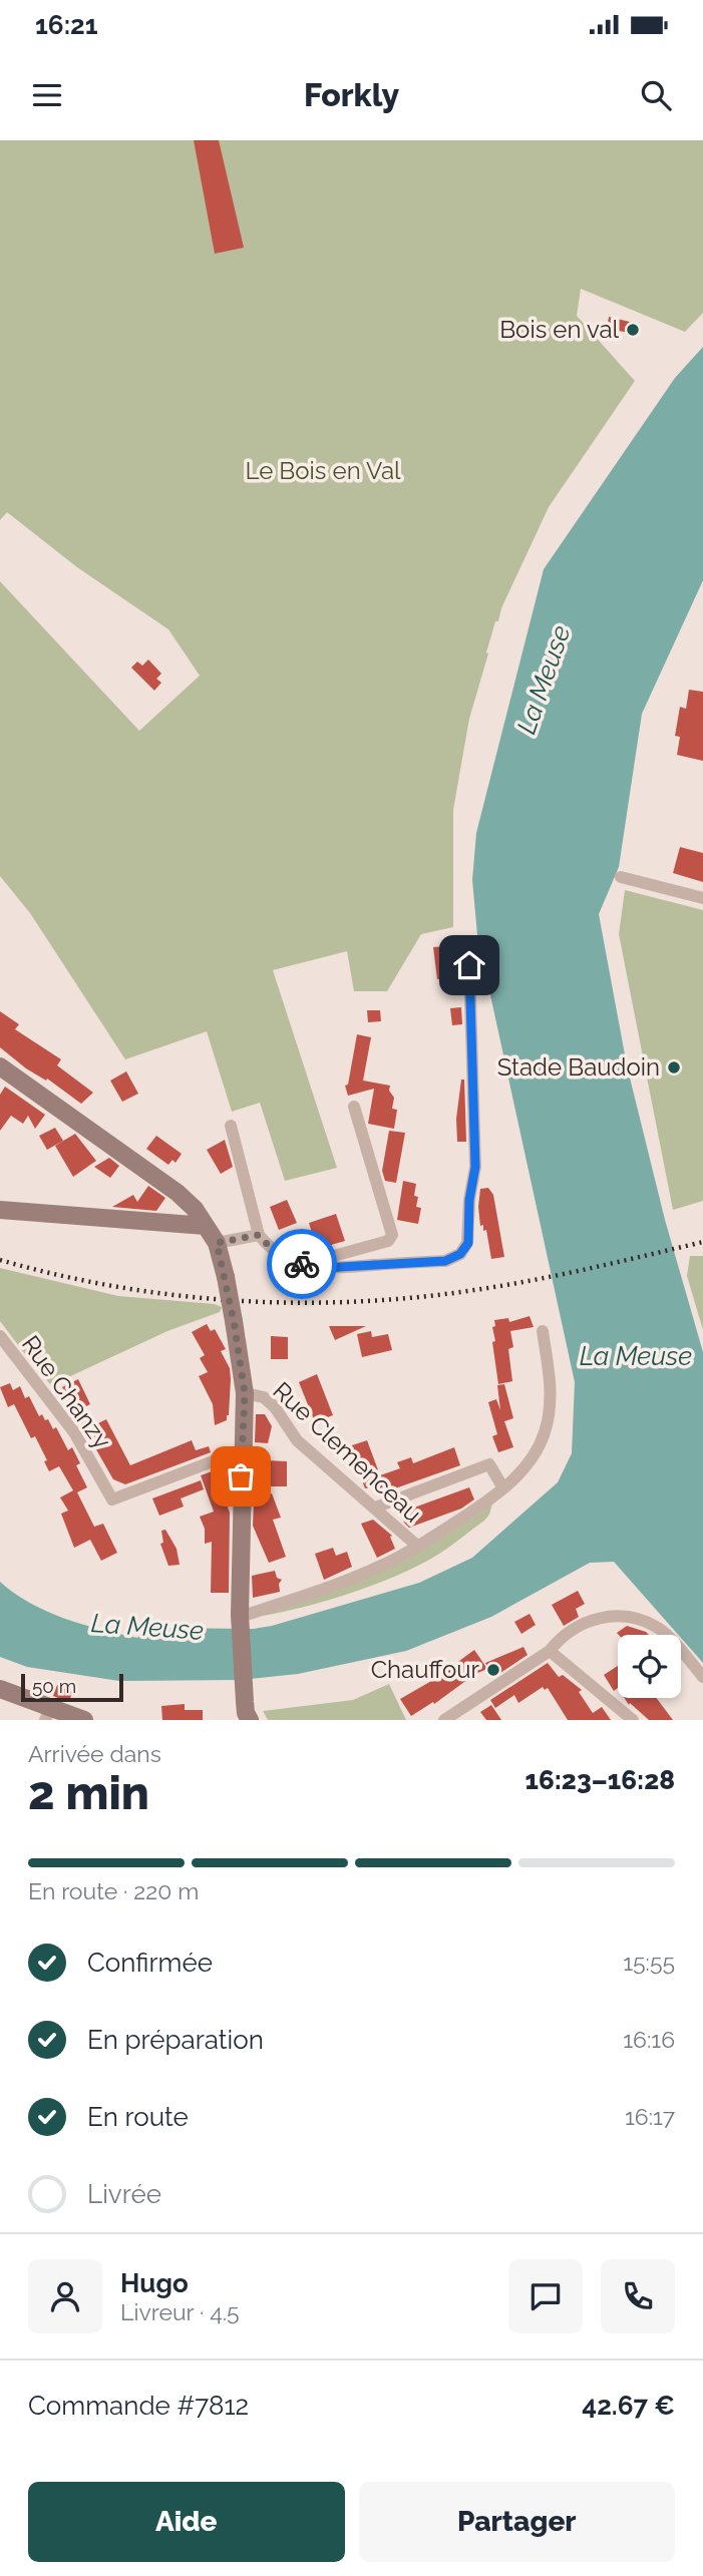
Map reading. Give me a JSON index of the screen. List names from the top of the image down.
{
  "streets": {
    "street": ["Rue Chanzy", "Rue Clemenceau"]
  },
  "water": ["La Meuse"],
  "parks": ["Le Bois en Val"],
  "places": ["Bois en val", "Stade Baudoin", "Chauffour"],
  "scale_bar": "50 m",
  "page": {
    "status": "16:21",
    "header": "Forkly",
    "scale": "50 m",
    "heading": ["2 min", "Arrivée dans", "16:23–16:28"],
    "panel": [
      "Hugo",
      "Livreur · 4.5",
      "Commande #7812",
      "42.67 €"
    ],
    "bar": "En route · 220 m",
    "list": [
      ["Confirmée", "15:55"],
      ["En préparation", "16:16"],
      ["En route", "16:17"],
      "Livrée"
    ],
    "buttons": ["Aide", "Partager"]
  }
}
